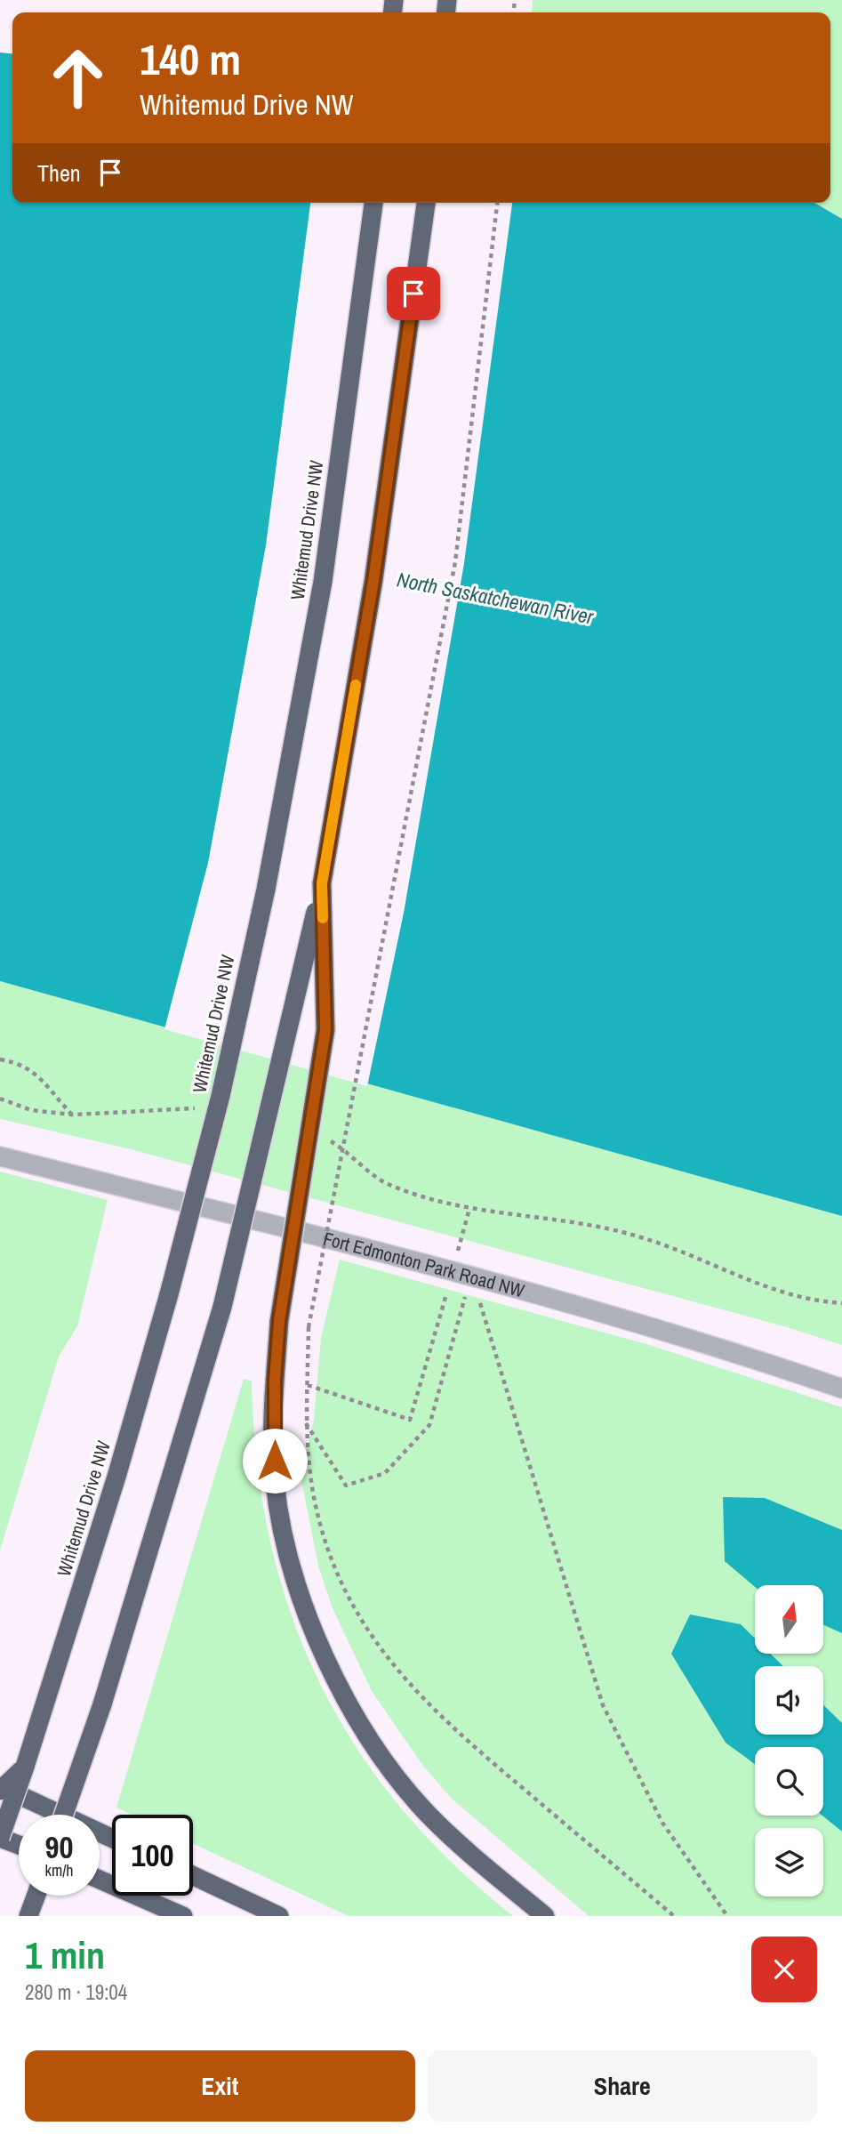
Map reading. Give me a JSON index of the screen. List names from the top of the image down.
{
  "streets": {
    "highway": ["Whitemud Drive NW"],
    "street": ["Fort Edmonton Park Road NW"]
  },
  "water": ["North Saskatchewan River"],
  "north": "top",
  "page": {
    "turn": ["140 m", "Whitemud Drive NW"],
    "then": "Then",
    "speed": "90 km/h",
    "limit": "100",
    "heading": ["1 min", "280 m · 19:04"],
    "buttons": ["Exit", "Share"]
  }
}
